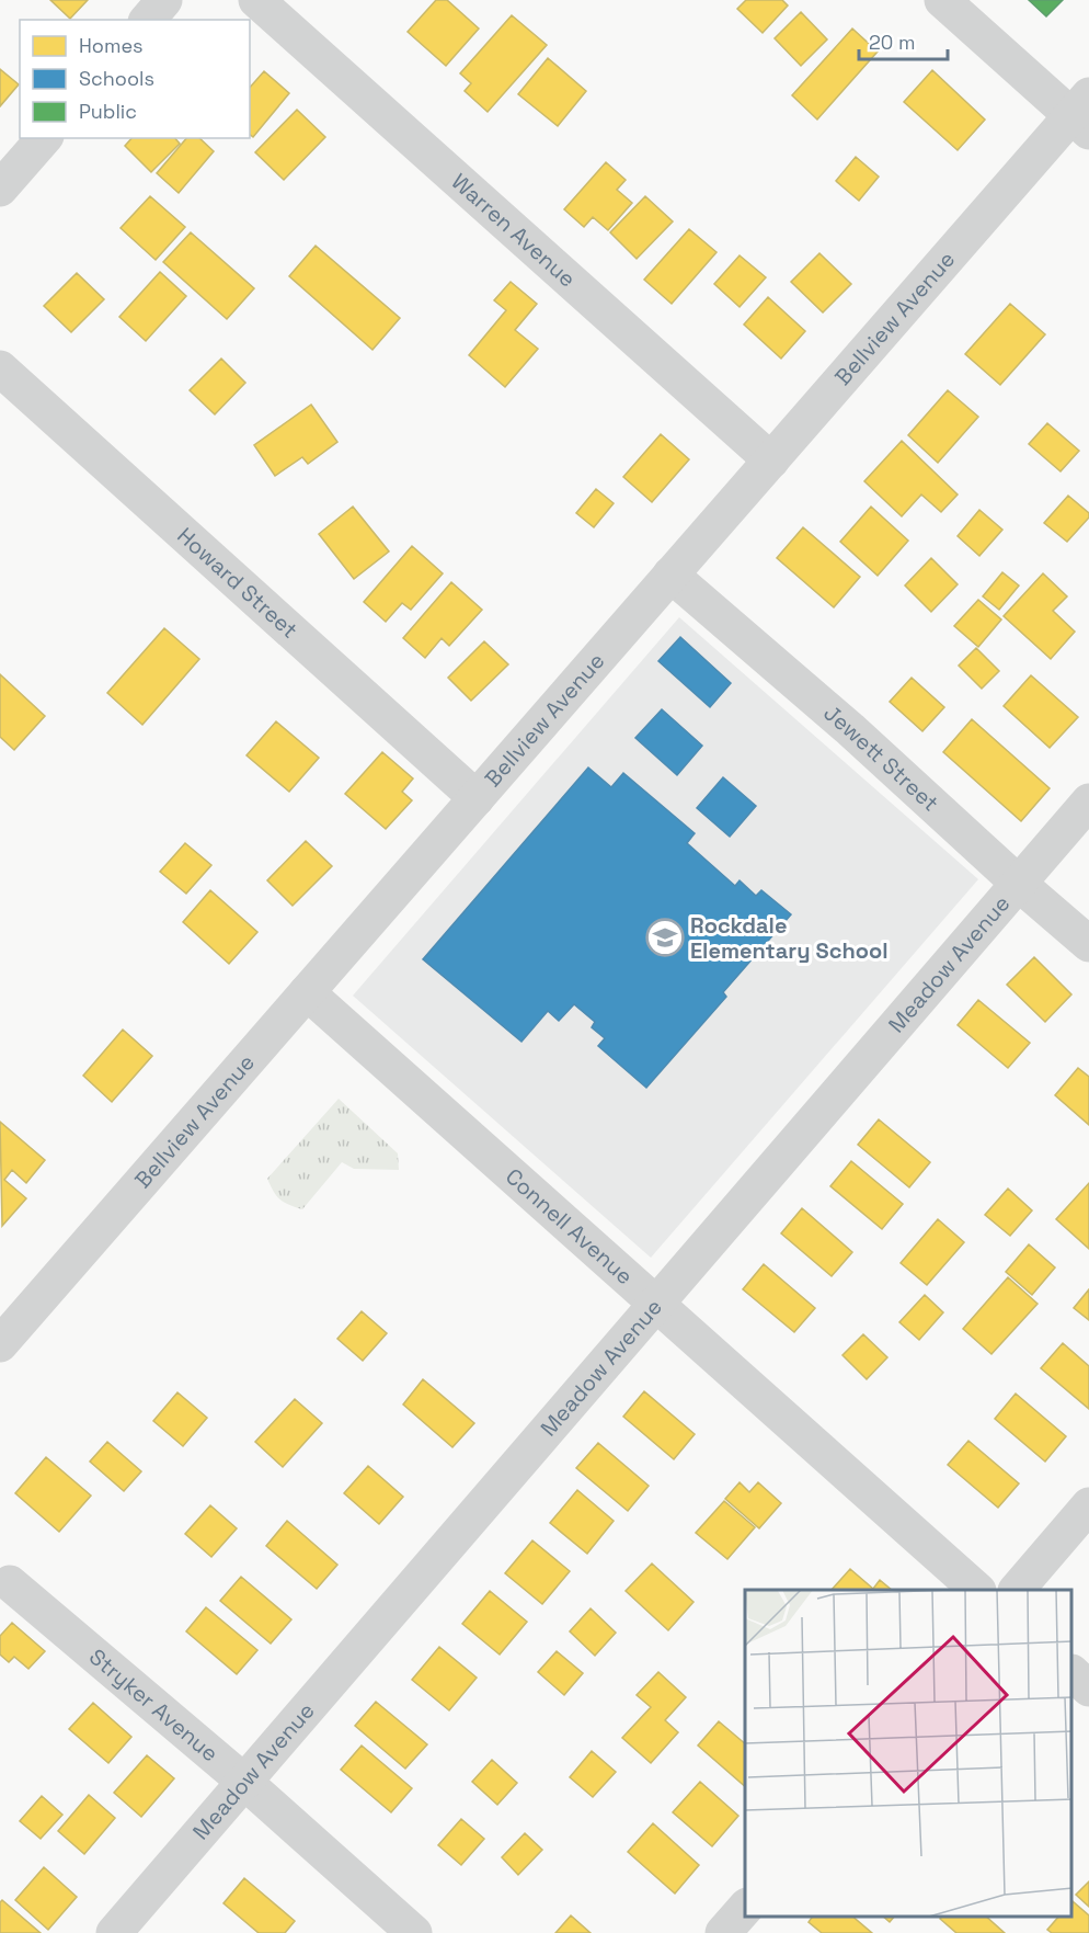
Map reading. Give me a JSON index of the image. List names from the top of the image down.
{
  "streets": {
    "street": [
      "Warren Avenue",
      "Bellview Avenue",
      "Howard Street",
      "Jewett Street",
      "Meadow Avenue",
      "Connell Avenue",
      "Stryker Avenue"
    ]
  },
  "crossings": [
    ["Warren Avenue", "Bellview Avenue"],
    ["Bellview Avenue", "Howard Street"],
    ["Bellview Avenue", "Jewett Street"],
    ["Bellview Avenue", "Connell Avenue"],
    ["Jewett Street", "Meadow Avenue"],
    ["Meadow Avenue", "Connell Avenue"],
    ["Meadow Avenue", "Stryker Avenue"]
  ],
  "places": {
    "school or university": ["Rockdale Elementary School"]
  },
  "legend": ["Homes", "Schools", "Public"],
  "scale_bar": "20 m"
}
